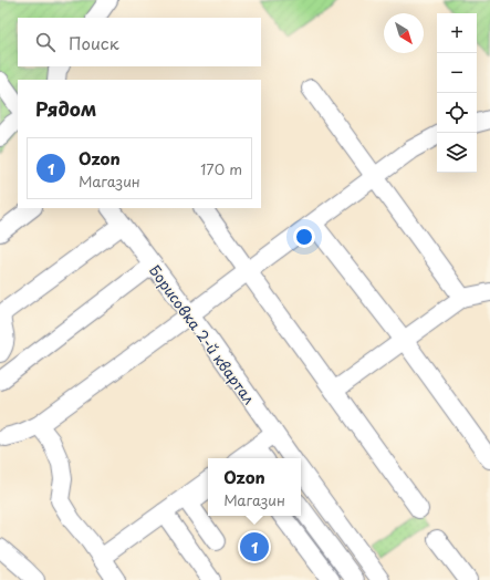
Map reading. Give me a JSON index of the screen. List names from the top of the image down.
{
  "streets": {
    "street": ["Борисовка 2-й квартал"]
  },
  "north": "bottom right",
  "page": {
    "map_buttons": ["+", "−"],
    "search": "Поиск",
    "heading": "Рядом",
    "list": [
      {
        "mark": "1",
        "name": "Ozon",
        "note": "Магазин",
        "value": "170 m"
      }
    ],
    "popup": ["Ozon", "Магазин"],
    "pins": "1"
  }
}
